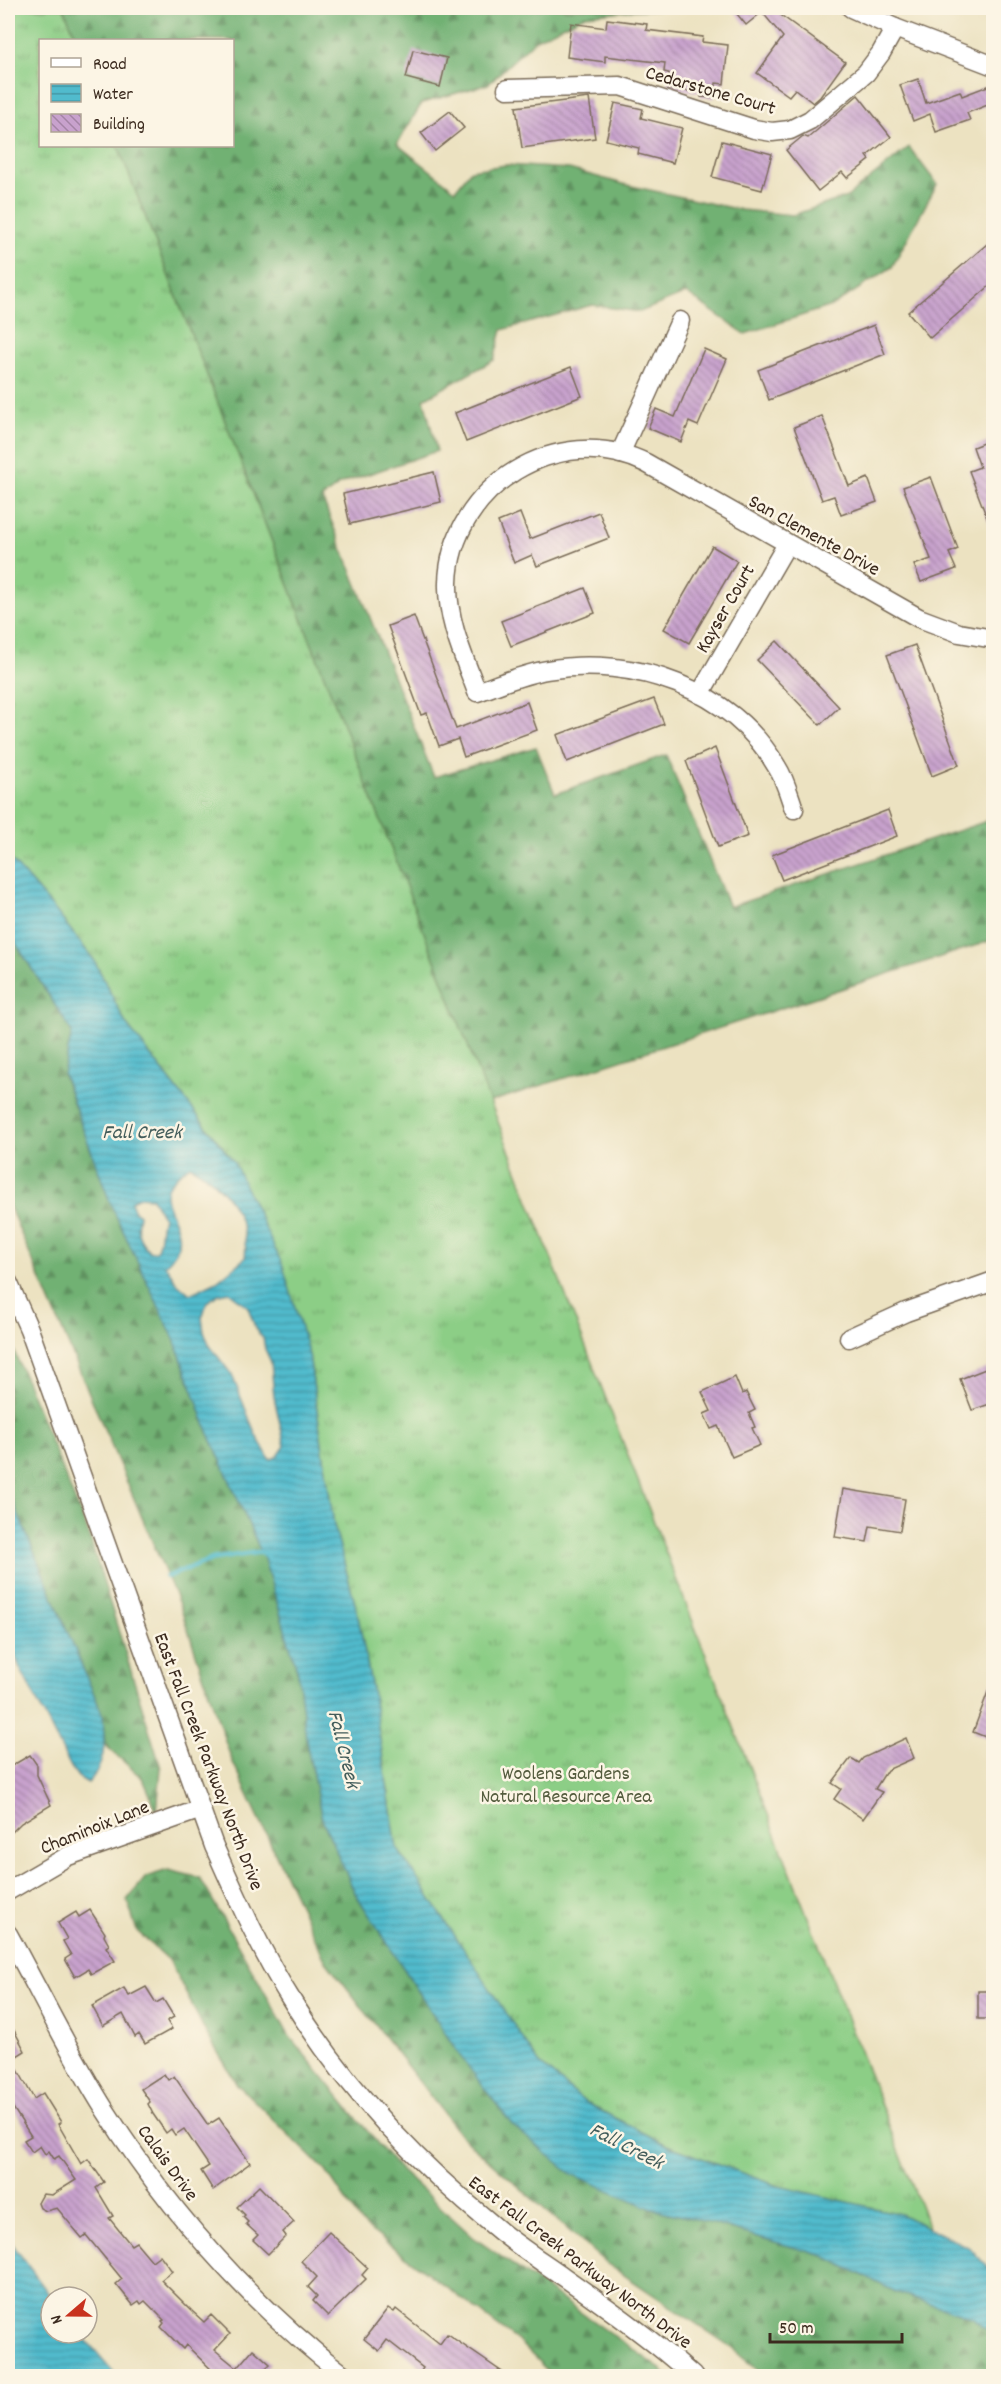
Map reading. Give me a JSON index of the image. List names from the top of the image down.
{
  "streets": {
    "street": [
      "Cedarstone Court",
      "San Clemente Drive",
      "Kayser Court",
      "East Fall Creek Parkway North Drive",
      "Chaminoix Lane",
      "Calais Drive"
    ]
  },
  "crossings": [
    ["San Clemente Drive", "Kayser Court"],
    ["East Fall Creek Parkway North Drive", "Chaminoix Lane"]
  ],
  "water": ["Fall Creek"],
  "parks": ["Woolens Gardens Natural Resource Area"],
  "legend": ["Road", "Water", "Building"],
  "scale_bar": "50 m",
  "north": "left"
}
